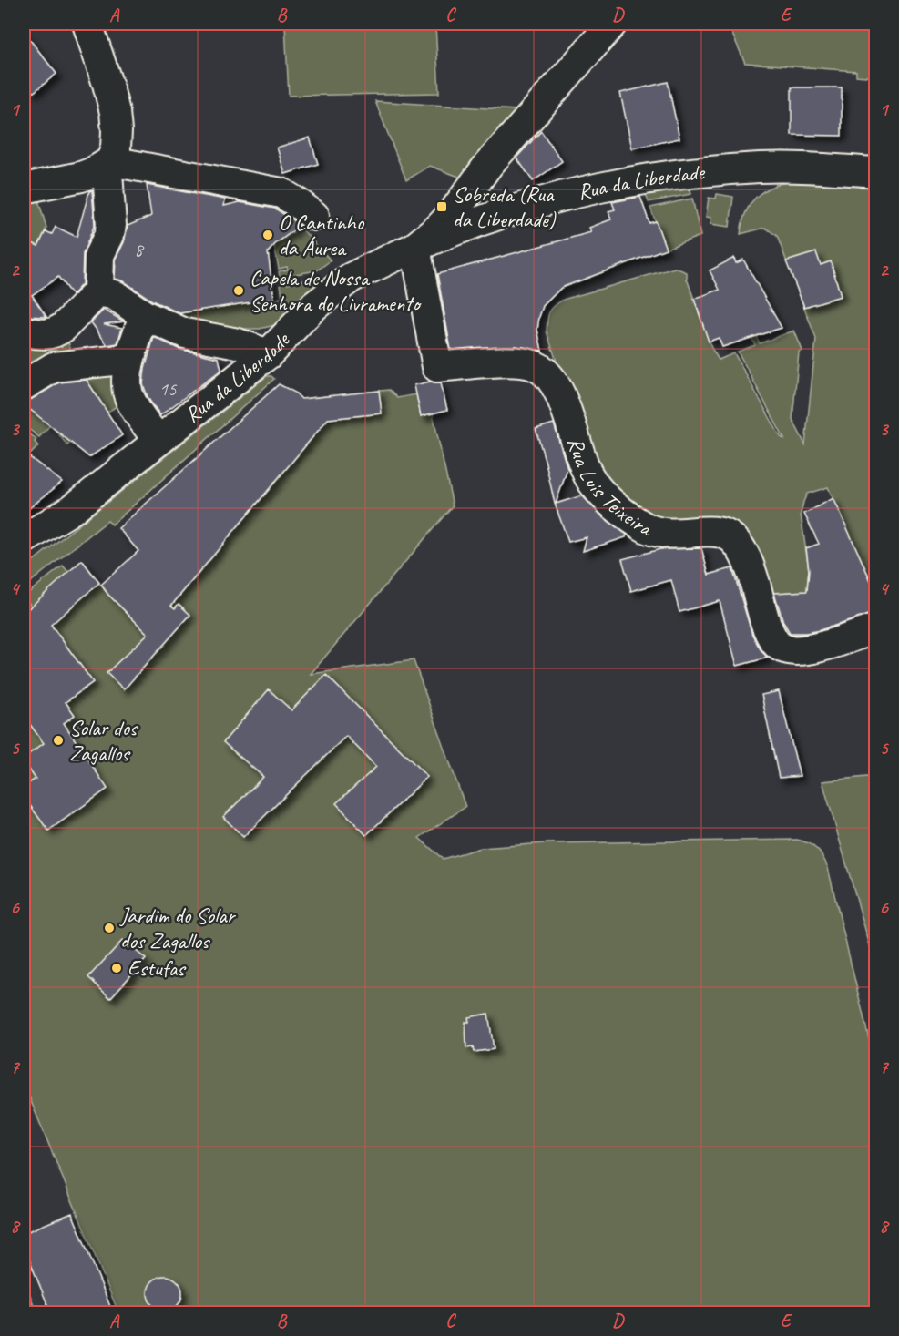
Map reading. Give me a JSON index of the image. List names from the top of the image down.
{
  "streets": {
    "street": ["Rua da Liberdade", "Rua Luis Teixeira"]
  },
  "crossings": [
    ["Rua da Liberdade", "Rua Luis Teixeira"]
  ],
  "places": {
    "transit": ["Sobreda (Rua da Liberdade)"],
    "other": [
      "O Cantinho da Áurea",
      "Capela de Nossa Senhora do Livramento",
      "Solar dos Zagallos",
      "Jardim do Solar dos Zagallos",
      "Estufas"
    ]
  },
  "house_numbers": ["8", "15"],
  "grid": {
    "columns": [
      "A",
      "B",
      "C",
      "D",
      "E"
    ],
    "rows": [
      "1",
      "2",
      "3",
      "4",
      "5",
      "6",
      "7",
      "8"
    ]
  }
}
